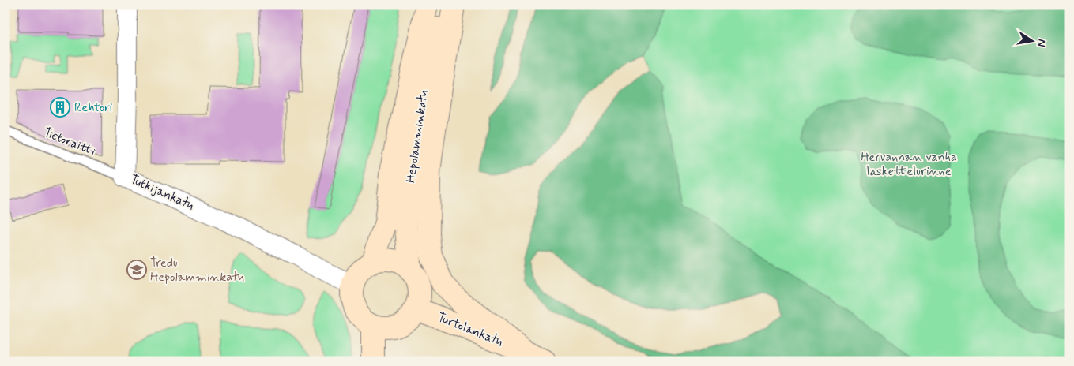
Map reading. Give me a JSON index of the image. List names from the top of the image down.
{
  "streets": {
    "main road": ["Hepolamminkatu", "Turtolankatu"],
    "street": ["Tutkijankatu"],
    "lane": ["Tietoraitti"]
  },
  "crossings": [
    ["Hepolamminkatu", "Tutkijankatu"],
    ["Hepolamminkatu", "Turtolankatu"],
    ["Tietoraitti", "Tutkijankatu"],
    ["Tutkijankatu", "Turtolankatu"]
  ],
  "parks": ["Hervannan vanha laskettelurinne"],
  "places": {
    "building": ["Rehtori"],
    "school or university": ["Tredu Hepolamminkatu"]
  },
  "north": "right"
}
